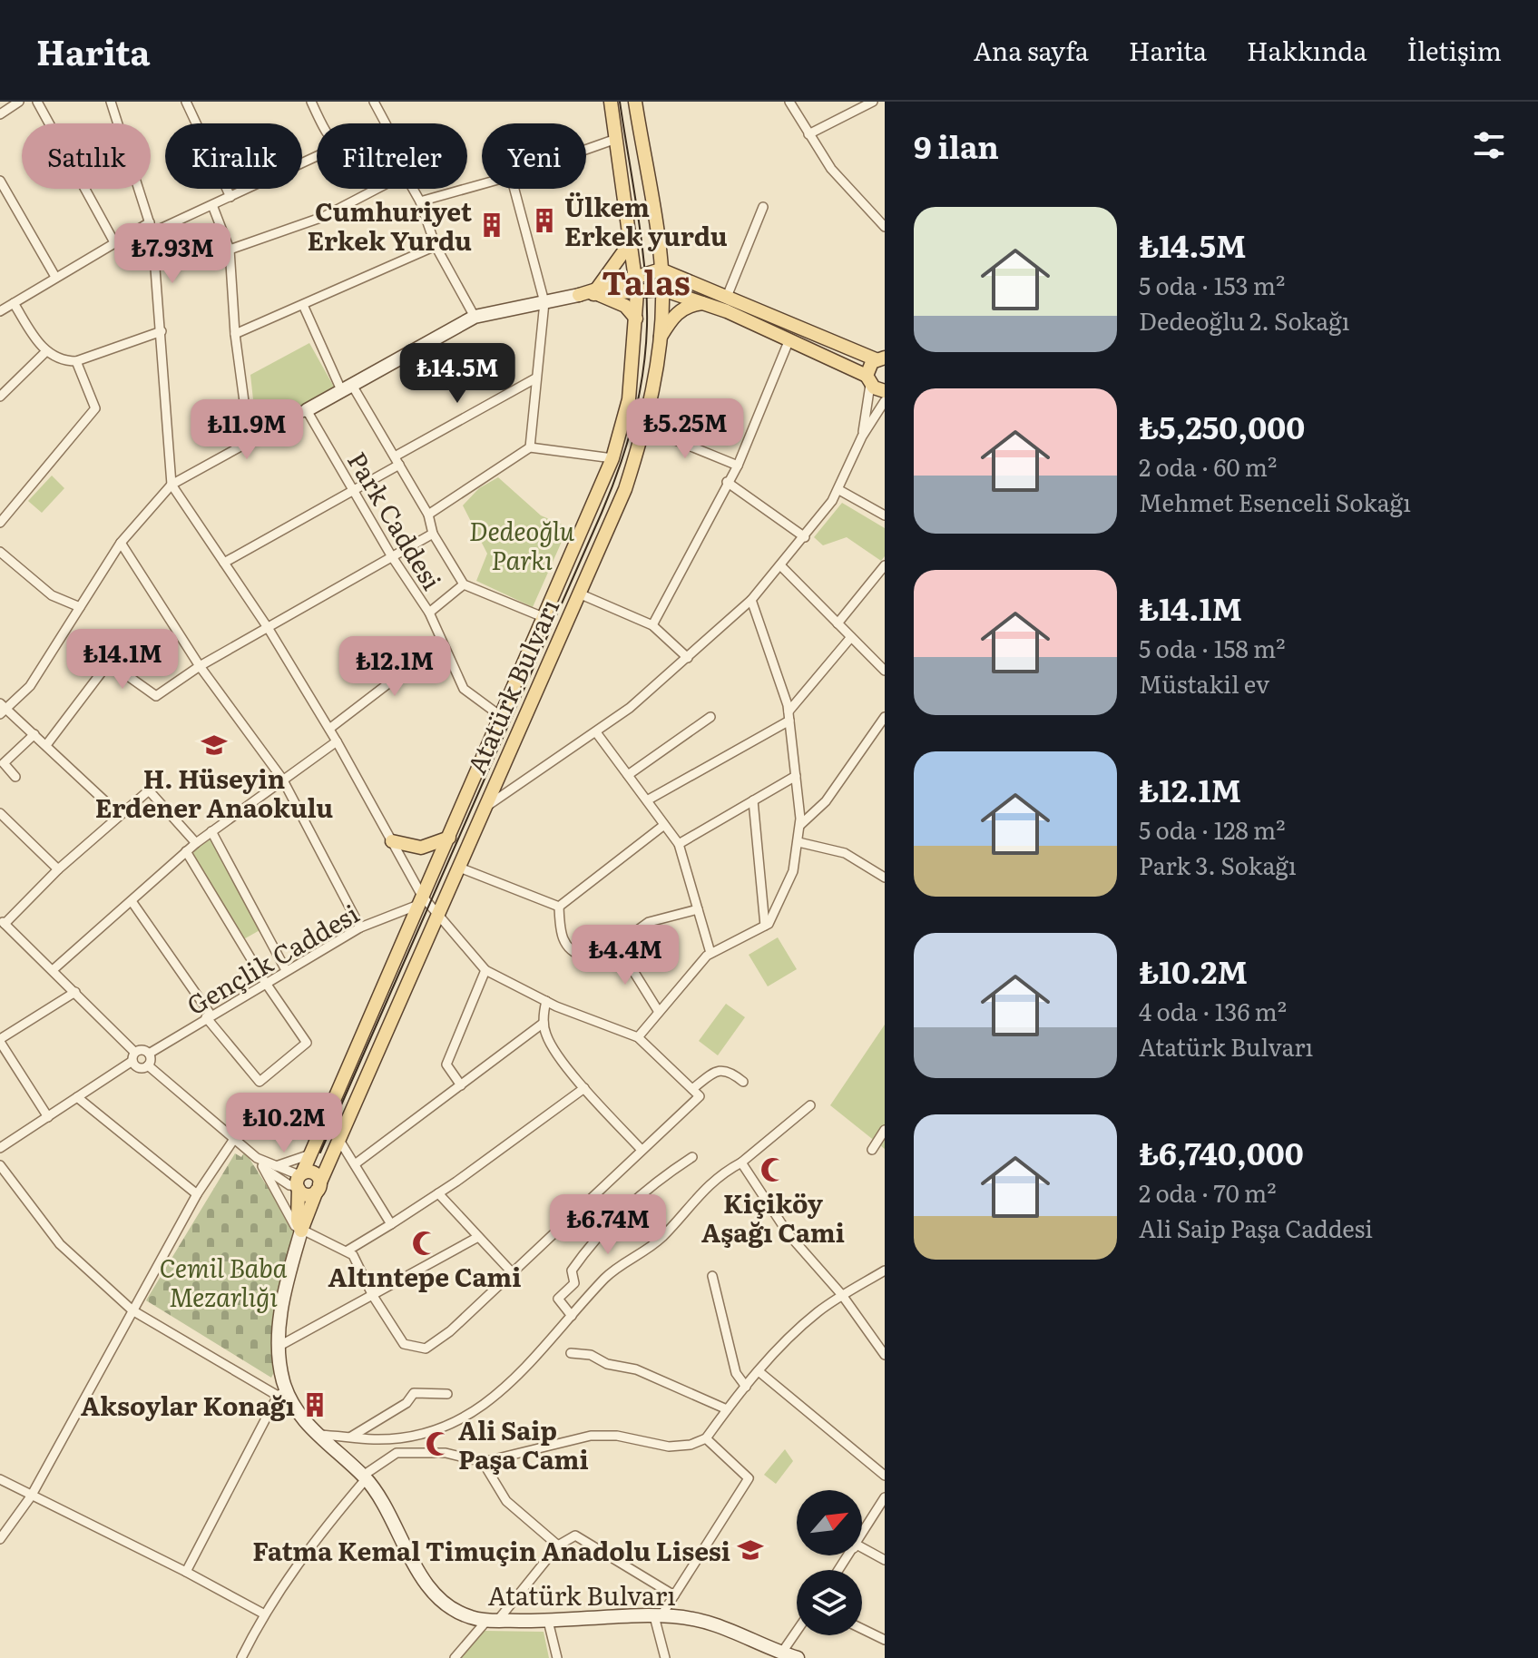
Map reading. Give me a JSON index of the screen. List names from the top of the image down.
{
  "streets": {
    "main road": ["Atatürk Bulvarı"],
    "street": ["Park Caddesi", "Gençlik Caddesi"]
  },
  "crossings": [
    ["Park Caddesi", "Atatürk Bulvarı"],
    ["Atatürk Bulvarı", "Gençlik Caddesi"]
  ],
  "districts": ["Talas"],
  "parks": ["Dedeoğlu Parkı", "Cemil Baba Mezarlığı"],
  "places": {
    "building": ["Ülkem Erkek yurdu", "Cumhuriyet Erkek Yurdu", "Aksoylar Konağı"],
    "school or university": ["H. Hüseyin Erdener Anaokulu", "Fatma Kemal Timuçin Anadolu Lisesi"],
    "mosque": ["Kiçiköy Aşağı Cami", "Altıntepe Cami", "Ali Saip Paşa Cami"]
  },
  "north": "top right",
  "page": {
    "header": "Harita",
    "nav": [
      "Ana sayfa",
      "Harita",
      "Hakkında",
      "İletişim"
    ],
    "heading": "9 ilan",
    "chip": [
      "Satılık",
      "Kiralık",
      "Filtreler",
      "Yeni"
    ],
    "list": [
      {
        "name": "₺14.5M",
        "note": "5 oda · 153 m² · Dedeoğlu 2. Sokağı"
      },
      {
        "name": "₺5,250,000",
        "note": "2 oda · 60 m² · Mehmet Esenceli Sokağı"
      },
      {
        "name": "₺14.1M",
        "note": "5 oda · 158 m² · Müstakil ev"
      },
      {
        "name": "₺12.1M",
        "note": "5 oda · 128 m² · Park 3. Sokağı"
      },
      {
        "name": "₺10.2M",
        "note": "4 oda · 136 m² · Atatürk Bulvarı"
      },
      {
        "name": "₺6,740,000",
        "note": "2 oda · 70 m² · Ali Saip Paşa Caddesi"
      }
    ],
    "price": [
      "₺7.93M",
      "₺14.5M",
      "₺5.25M",
      "₺11.9M",
      "₺14.1M",
      "₺12.1M",
      "₺4.4M",
      "₺10.2M",
      "₺6.74M"
    ]
  }
}
